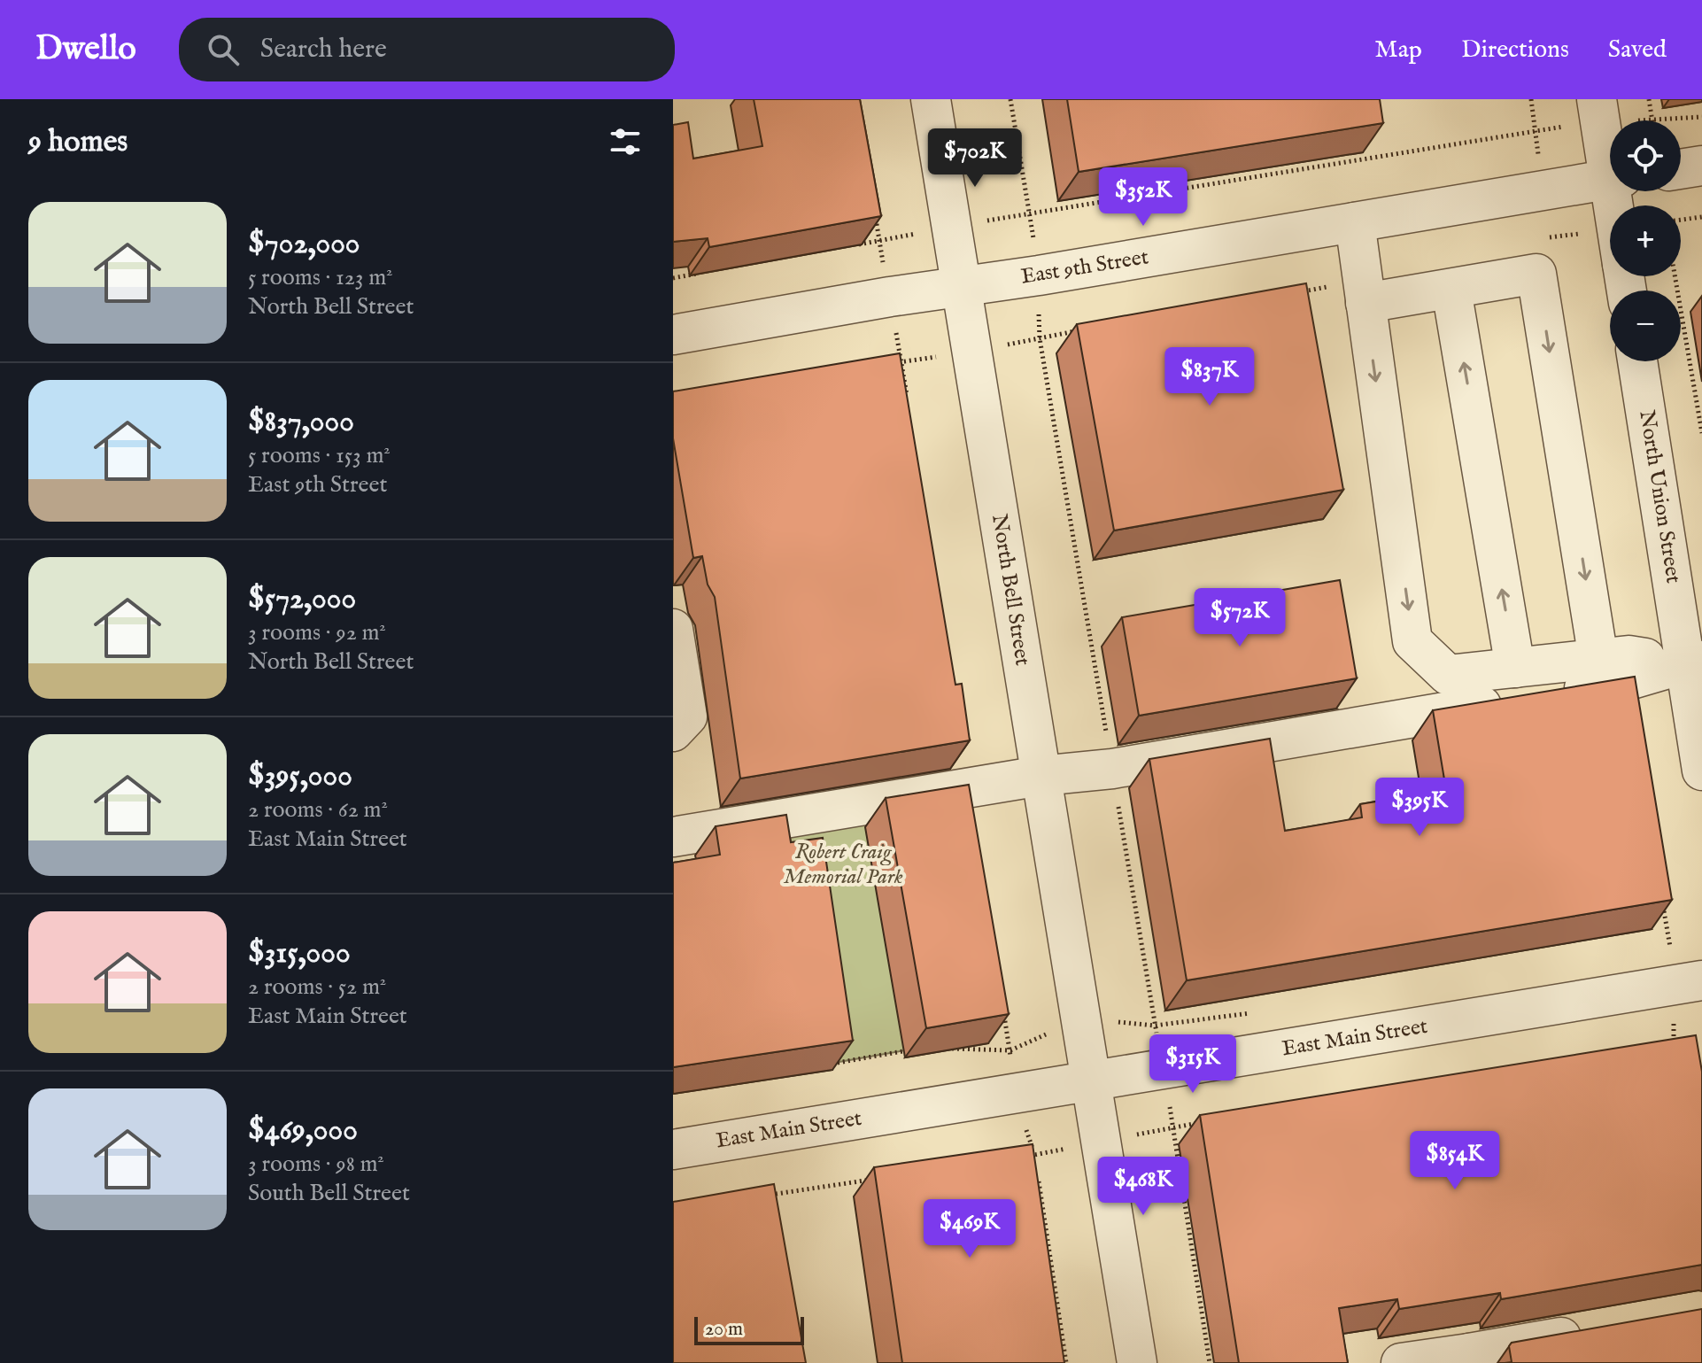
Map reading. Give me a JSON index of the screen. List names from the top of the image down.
{
  "streets": {
    "street": [
      "East 9th Street",
      "North Union Street",
      "North Bell Street",
      "East Main Street"
    ]
  },
  "crossings": [
    ["East 9th Street", "North Bell Street"],
    ["North Bell Street", "East Main Street"]
  ],
  "parks": ["Robert Craig Memorial Park"],
  "scale_bar": "20 m",
  "page": {
    "header": "Dwello",
    "search": "Search here",
    "nav": ["Map", "Directions", "Saved"],
    "heading": "9 homes",
    "map_buttons": ["+", "−"],
    "price": [
      "$702K",
      "$352K",
      "$837K",
      "$572K",
      "$395K",
      "$315K",
      "$854K",
      "$468K",
      "$469K"
    ],
    "list": [
      {
        "name": "$702,000",
        "note": "5 rooms · 123 m² · North Bell Street"
      },
      {
        "name": "$837,000",
        "note": "5 rooms · 153 m² · East 9th Street"
      },
      {
        "name": "$572,000",
        "note": "3 rooms · 92 m² · North Bell Street"
      },
      {
        "name": "$395,000",
        "note": "2 rooms · 62 m² · East Main Street"
      },
      {
        "name": "$315,000",
        "note": "2 rooms · 52 m² · East Main Street"
      },
      {
        "name": "$469,000",
        "note": "3 rooms · 98 m² · South Bell Street"
      }
    ],
    "scale": "20 m"
  }
}
